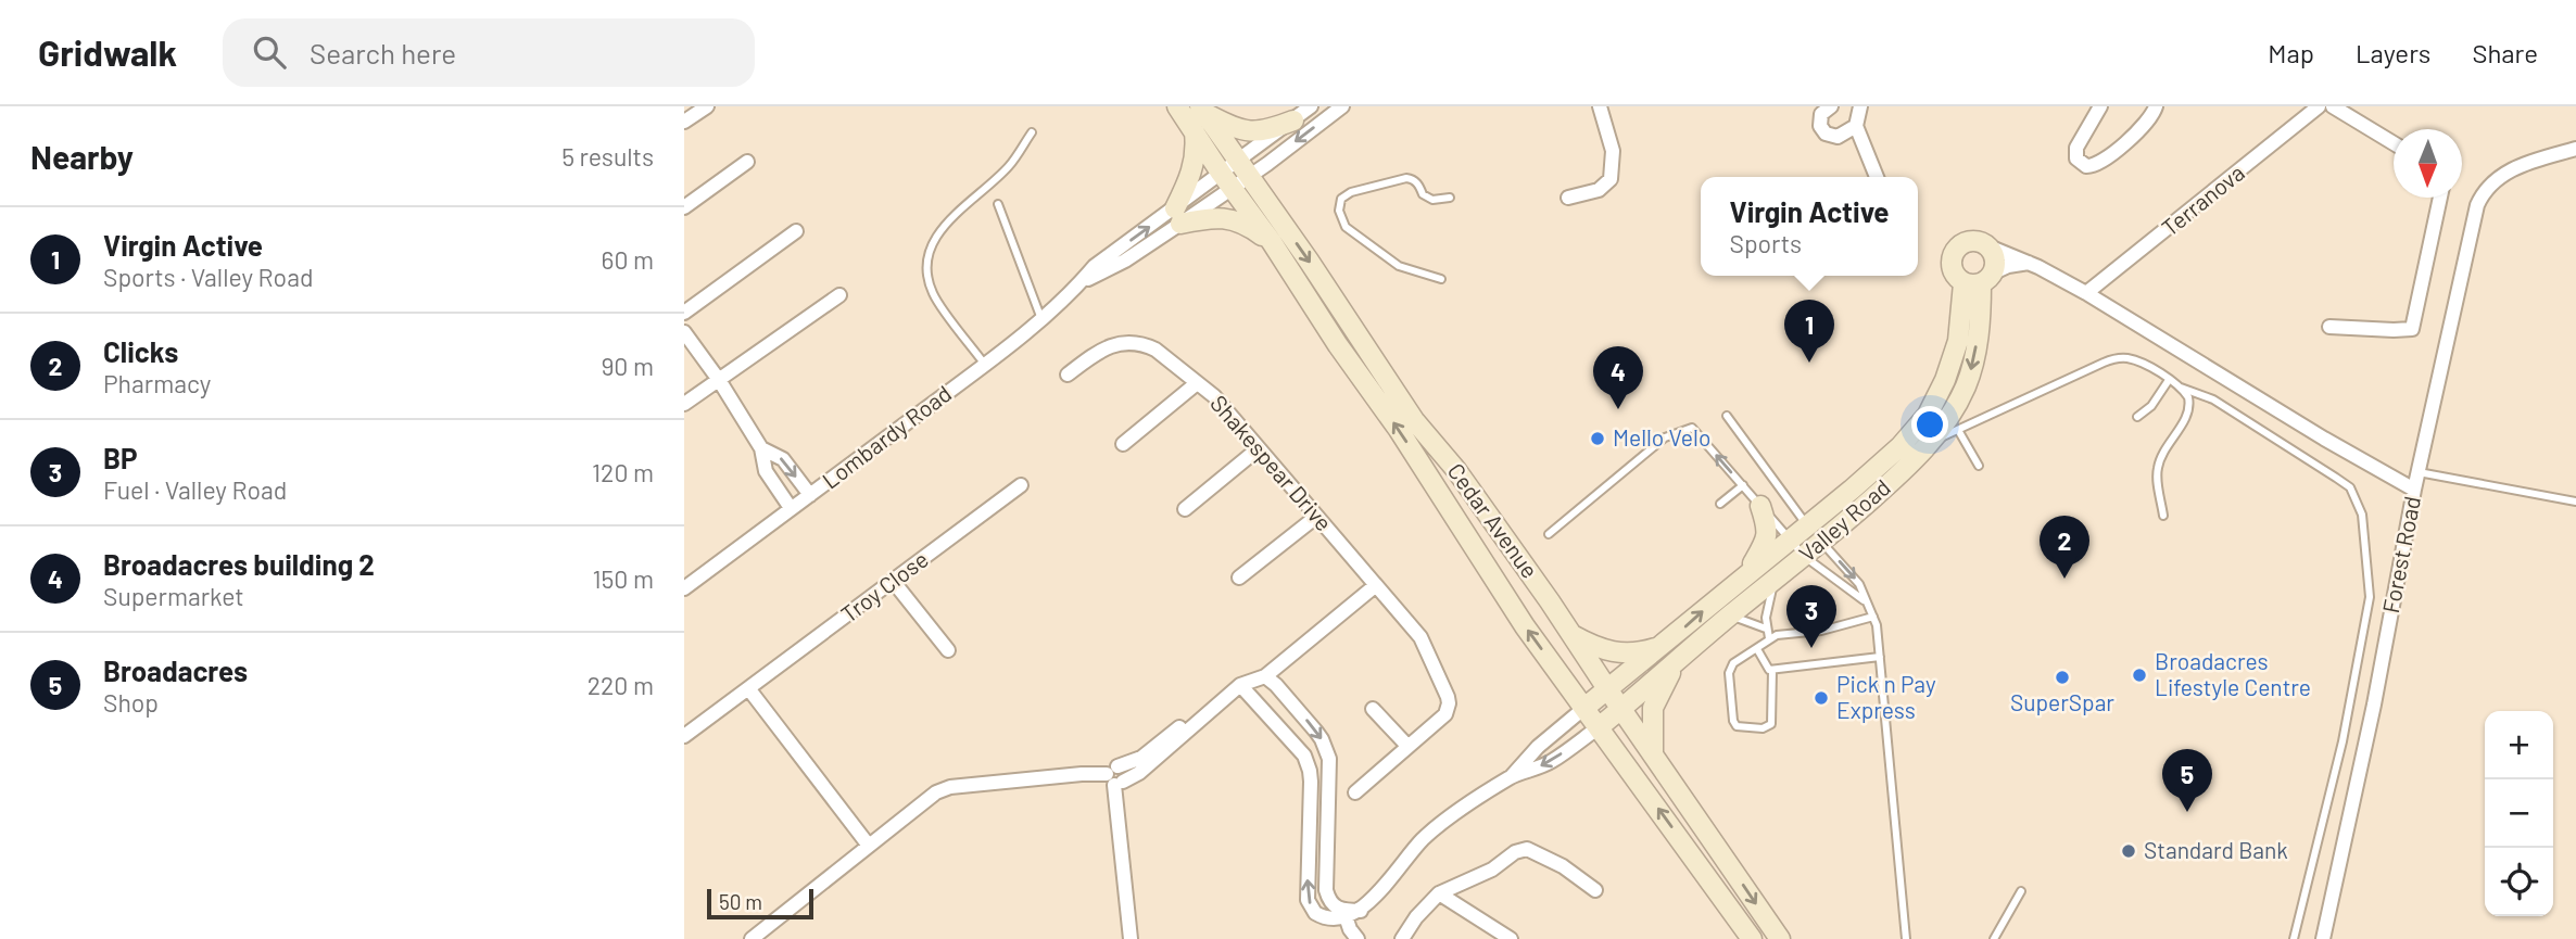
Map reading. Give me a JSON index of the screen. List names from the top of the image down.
{
  "streets": {
    "main road": ["Cedar Avenue", "Valley Road"],
    "street": [
      "Terranova",
      "Lombardy Road",
      "Shakespear Drive",
      "Forest Road",
      "Troy Close"
    ]
  },
  "crossings": [
    ["Lombardy Road", "Cedar Avenue"],
    ["Cedar Avenue", "Valley Road"]
  ],
  "places": [
    "Mello Velo",
    "Broadacres Lifestyle Centre",
    "SuperSpar",
    "Pick n Pay Express",
    "Standard Bank"
  ],
  "scale_bar": "50 m",
  "north": "bottom",
  "page": {
    "header": "Gridwalk",
    "search": "Search here",
    "nav": ["Map", "Layers", "Share"],
    "heading": ["Nearby", "5 results"],
    "popup": ["Virgin Active", "Sports"],
    "list": [
      {
        "mark": "1",
        "name": "Virgin Active",
        "note": "Sports · Valley Road",
        "value": "60 m"
      },
      {
        "mark": "2",
        "name": "Clicks",
        "note": "Pharmacy",
        "value": "90 m"
      },
      {
        "mark": "3",
        "name": "BP",
        "note": "Fuel · Valley Road",
        "value": "120 m"
      },
      {
        "mark": "4",
        "name": "Broadacres building 2",
        "note": "Supermarket",
        "value": "150 m"
      },
      {
        "mark": "5",
        "name": "Broadacres",
        "note": "Shop",
        "value": "220 m"
      }
    ],
    "pins": [
      "1",
      "4",
      "2",
      "3",
      "5"
    ],
    "map_buttons": ["+", "−"],
    "scale": "50 m"
  }
}
